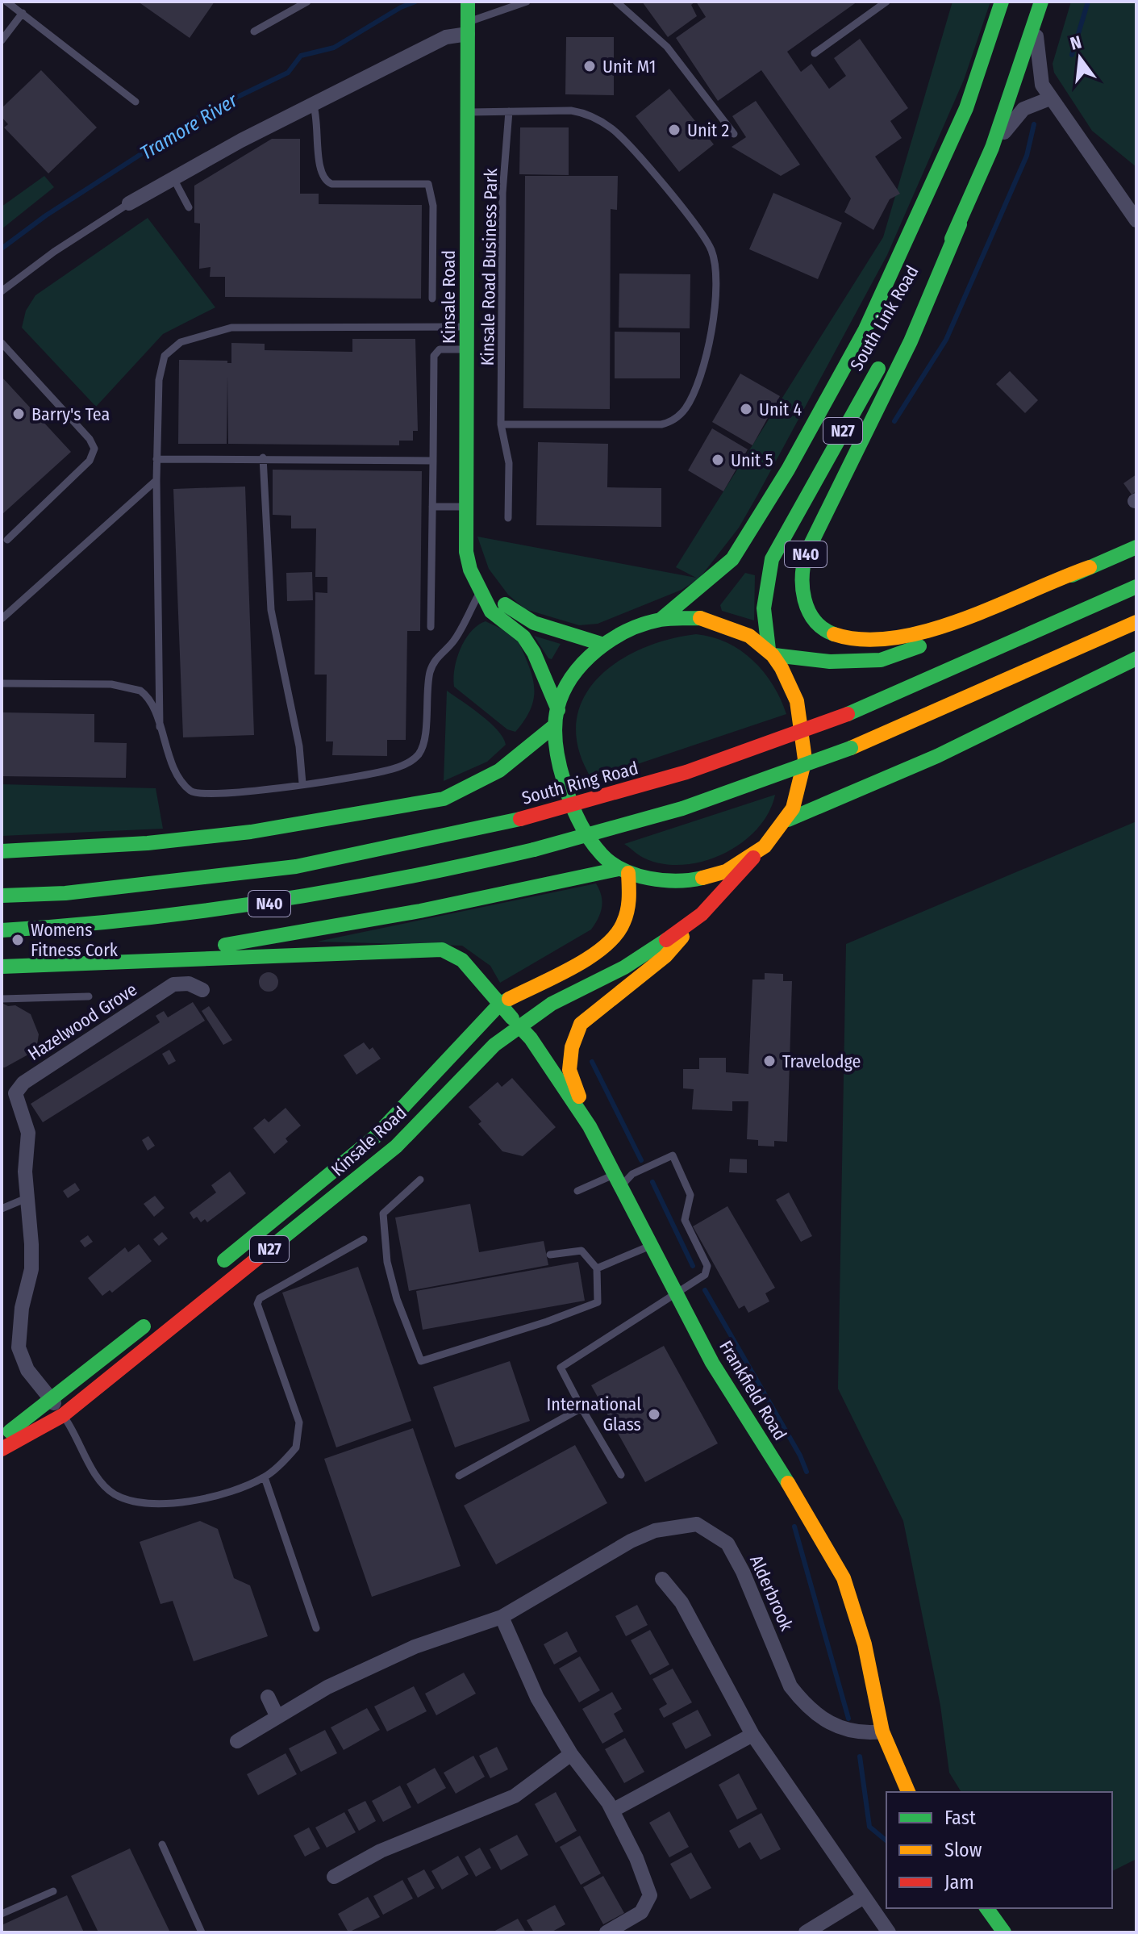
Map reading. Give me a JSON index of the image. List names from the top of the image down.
{
  "streets": {
    "main road": [
      "Kinsale Road",
      "South Link Road",
      "N27",
      "N40",
      "South Ring Road",
      "Frankfield Road"
    ],
    "street": ["Hazelwood Grove", "Alderbrook"],
    "lane": ["Kinsale Road Business Park"]
  },
  "crossings": [
    ["Kinsale Road", "N27"],
    ["Kinsale Road", "Hazelwood Grove"],
    ["Kinsale Road", "Frankfield Road"],
    ["South Link Road", "N27"],
    ["South Link Road", "N40"],
    ["Frankfield Road", "Alderbrook"]
  ],
  "water": ["Tramore River"],
  "places": [
    "Unit M1",
    "Unit 2",
    "Unit 4",
    "Barry's Tea",
    "Unit 5",
    "Womens Fitness Cork",
    "Travelodge",
    "International Glass"
  ],
  "legend": ["Fast", "Slow", "Jam"],
  "north": "top"
}
